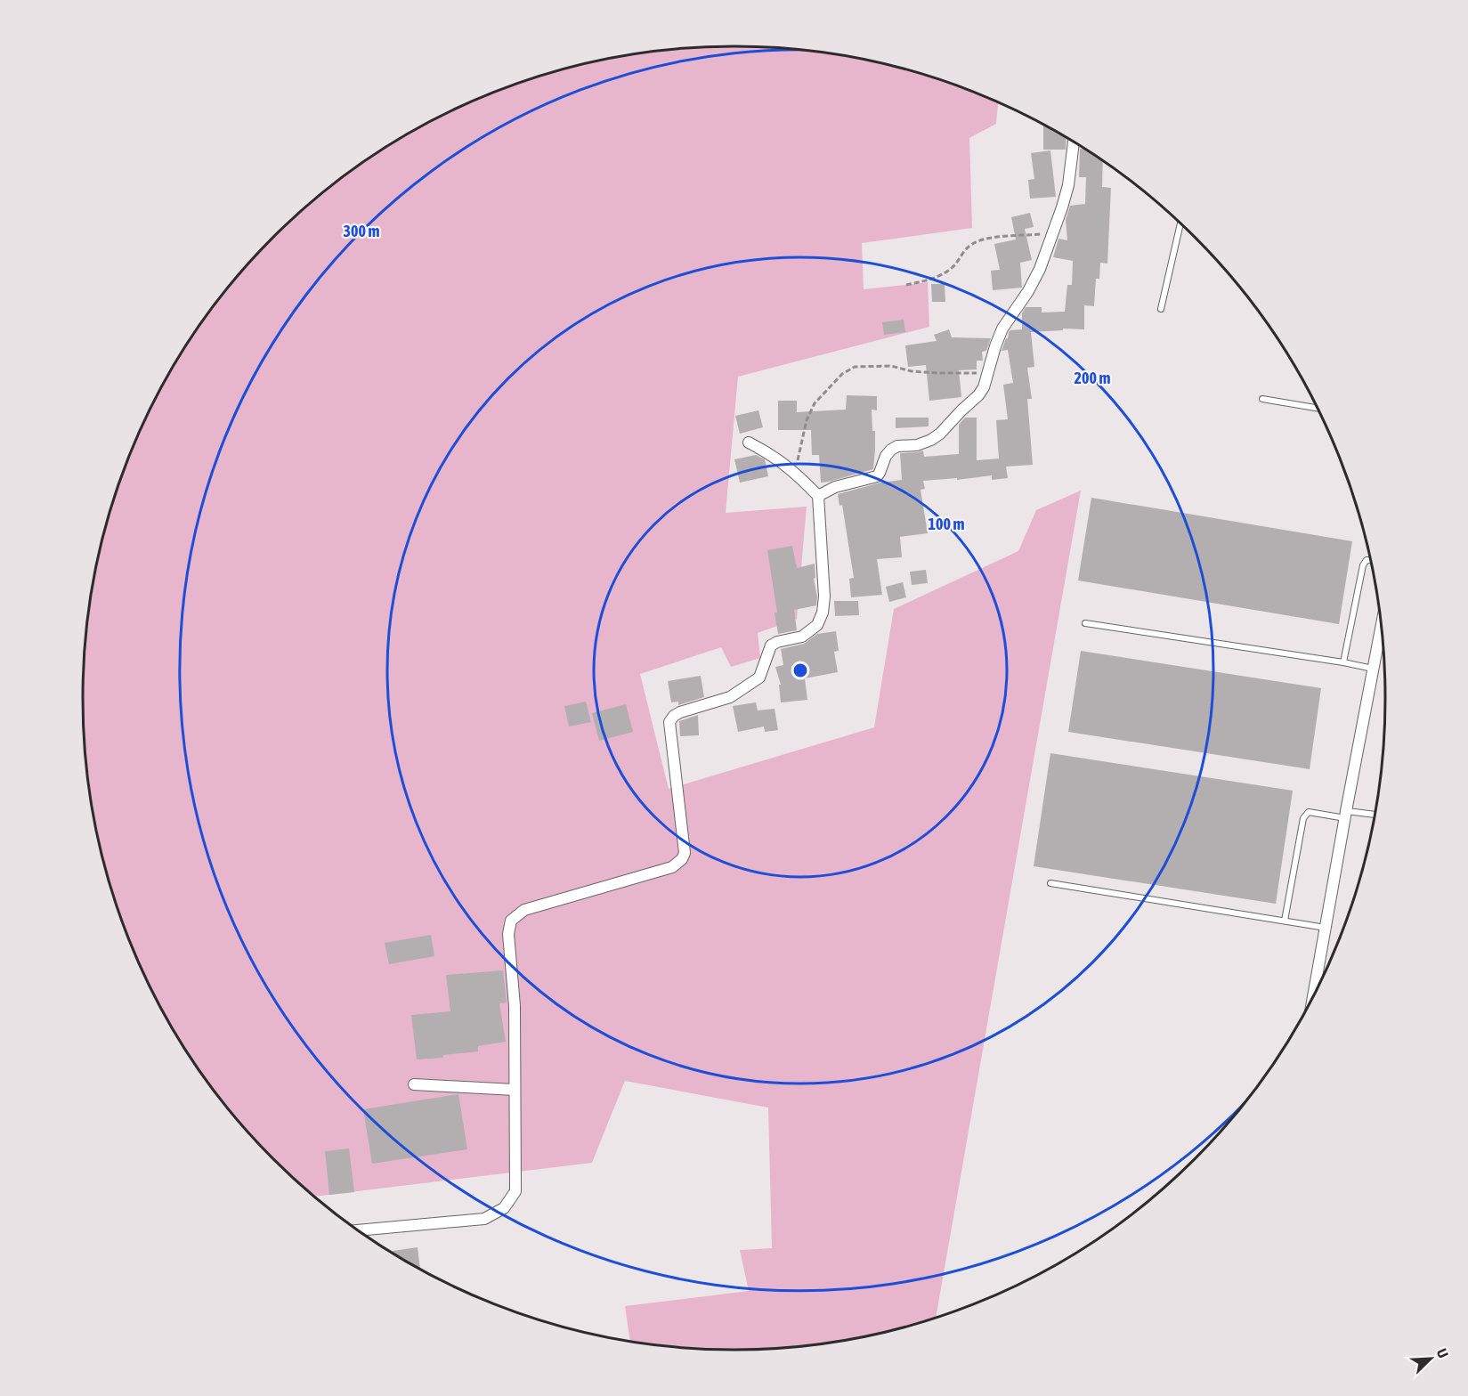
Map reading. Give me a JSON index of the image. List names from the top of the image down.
{
  "north": "top right",
  "rings": ["300 m", "200 m", "100 m"]
}
